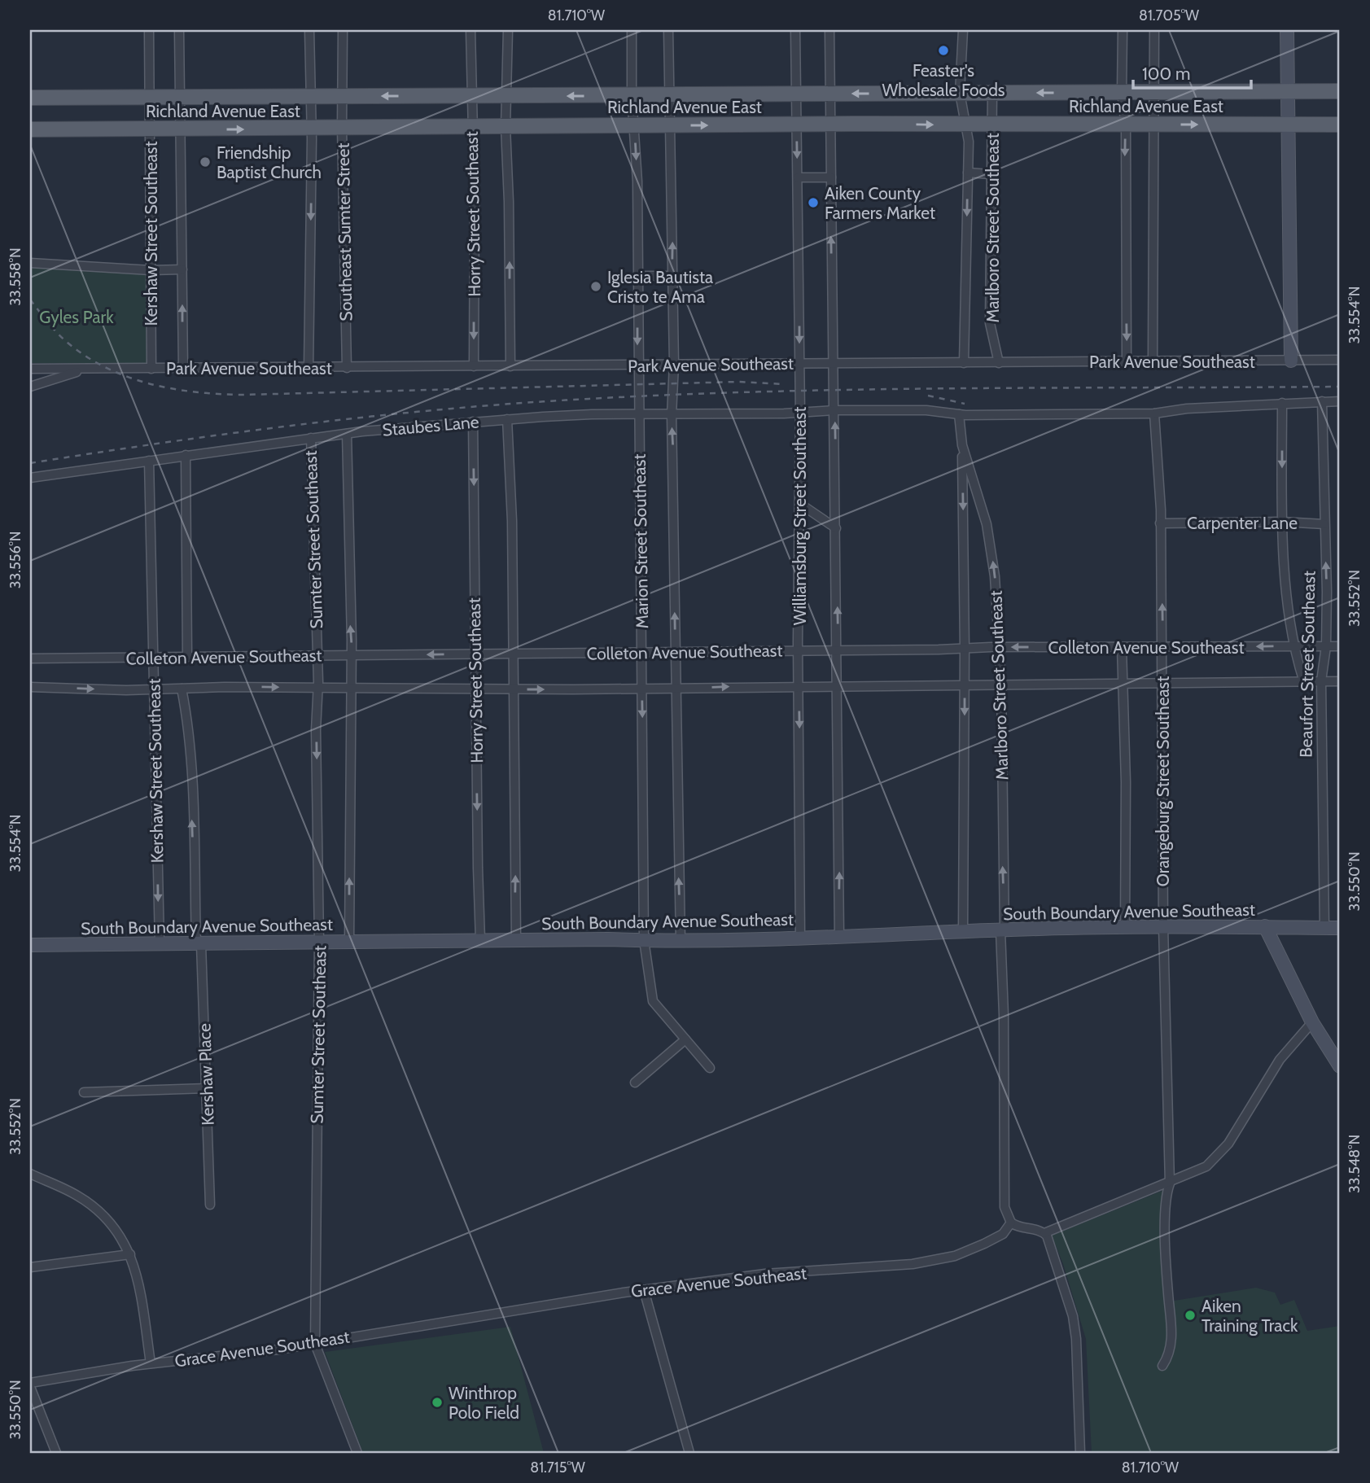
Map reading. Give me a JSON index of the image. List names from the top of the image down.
{
  "streets": {
    "main road": ["Richland Avenue East"],
    "street": [
      "Horry Street Southeast",
      "Marlboro Street Southeast",
      "Southeast Sumter Street",
      "Kershaw Street Southeast",
      "Park Avenue Southeast",
      "Staubes Lane",
      "Williamsburg Street Southeast",
      "Carpenter Lane",
      "Sumter Street Southeast",
      "Marion Street Southeast",
      "Colleton Avenue Southeast",
      "Beaufort Street Southeast",
      "Orangeburg Street Southeast",
      "South Boundary Avenue Southeast",
      "Kershaw Place",
      "Grace Avenue Southeast"
    ]
  },
  "crossings": [
    ["Richland Avenue East", "Horry Street Southeast"],
    ["Richland Avenue East", "Marlboro Street Southeast"],
    ["Richland Avenue East", "Southeast Sumter Street"],
    ["Richland Avenue East", "Kershaw Street Southeast"],
    ["Richland Avenue East", "Williamsburg Street Southeast"],
    ["Richland Avenue East", "Marion Street Southeast"],
    ["Horry Street Southeast", "Park Avenue Southeast"],
    ["Horry Street Southeast", "Staubes Lane"],
    ["Horry Street Southeast", "Colleton Avenue Southeast"],
    ["Horry Street Southeast", "South Boundary Avenue Southeast"],
    ["Marlboro Street Southeast", "Park Avenue Southeast"],
    ["Marlboro Street Southeast", "Colleton Avenue Southeast"],
    ["Marlboro Street Southeast", "South Boundary Avenue Southeast"],
    ["Marlboro Street Southeast", "Grace Avenue Southeast"],
    ["Southeast Sumter Street", "Park Avenue Southeast"],
    ["Kershaw Street Southeast", "Park Avenue Southeast"],
    ["Kershaw Street Southeast", "Staubes Lane"],
    ["Kershaw Street Southeast", "Colleton Avenue Southeast"],
    ["Kershaw Street Southeast", "South Boundary Avenue Southeast"],
    ["Kershaw Street Southeast", "Kershaw Place"],
    ["Park Avenue Southeast", "Williamsburg Street Southeast"],
    ["Park Avenue Southeast", "Marion Street Southeast"],
    ["Staubes Lane", "Williamsburg Street Southeast"],
    ["Staubes Lane", "Sumter Street Southeast"],
    ["Staubes Lane", "Marion Street Southeast"],
    ["Williamsburg Street Southeast", "Colleton Avenue Southeast"],
    ["Williamsburg Street Southeast", "South Boundary Avenue Southeast"],
    ["Carpenter Lane", "Beaufort Street Southeast"],
    ["Carpenter Lane", "Orangeburg Street Southeast"],
    ["Sumter Street Southeast", "Colleton Avenue Southeast"],
    ["Sumter Street Southeast", "South Boundary Avenue Southeast"],
    ["Sumter Street Southeast", "Grace Avenue Southeast"],
    ["Marion Street Southeast", "Colleton Avenue Southeast"],
    ["Marion Street Southeast", "South Boundary Avenue Southeast"],
    ["Colleton Avenue Southeast", "Beaufort Street Southeast"],
    ["Colleton Avenue Southeast", "Orangeburg Street Southeast"],
    ["Beaufort Street Southeast", "South Boundary Avenue Southeast"],
    ["Orangeburg Street Southeast", "South Boundary Avenue Southeast"],
    ["South Boundary Avenue Southeast", "Kershaw Place"]
  ],
  "parks": ["Gyles Park"],
  "places": [
    "Feaster's Wholesale Foods",
    "Friendship Baptist Church",
    "Aiken County Farmers Market",
    "Iglesia Bautista Cristo te Ama",
    "Aiken Training Track",
    "Winthrop Polo Field"
  ],
  "scale_bar": "100 m",
  "coordinates": [
    "81.710°W",
    "81.705°W",
    "33.558°N",
    "33.554°N",
    "33.556°N",
    "33.552°N",
    "33.550°N",
    "33.548°N",
    "81.715°W"
  ]
}
